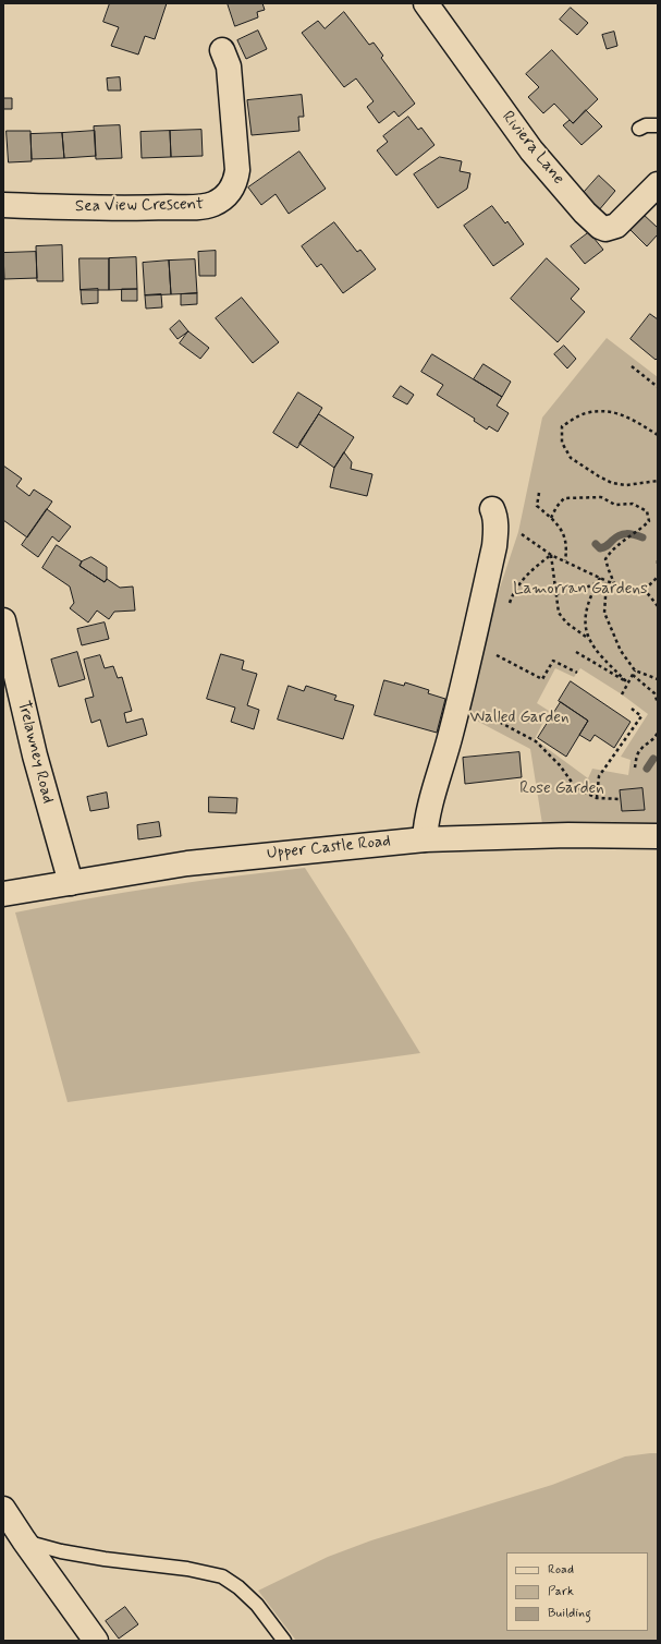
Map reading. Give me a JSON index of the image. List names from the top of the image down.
{
  "streets": {
    "street": [
      "Riviera Lane",
      "Sea View Crescent",
      "Trelawney Road",
      "Upper Castle Road"
    ]
  },
  "crossings": [
    ["Trelawney Road", "Upper Castle Road"]
  ],
  "parks": ["Lamorran Gardens", "Walled Garden", "Rose Garden"],
  "legend": ["Road", "Park", "Building"]
}
